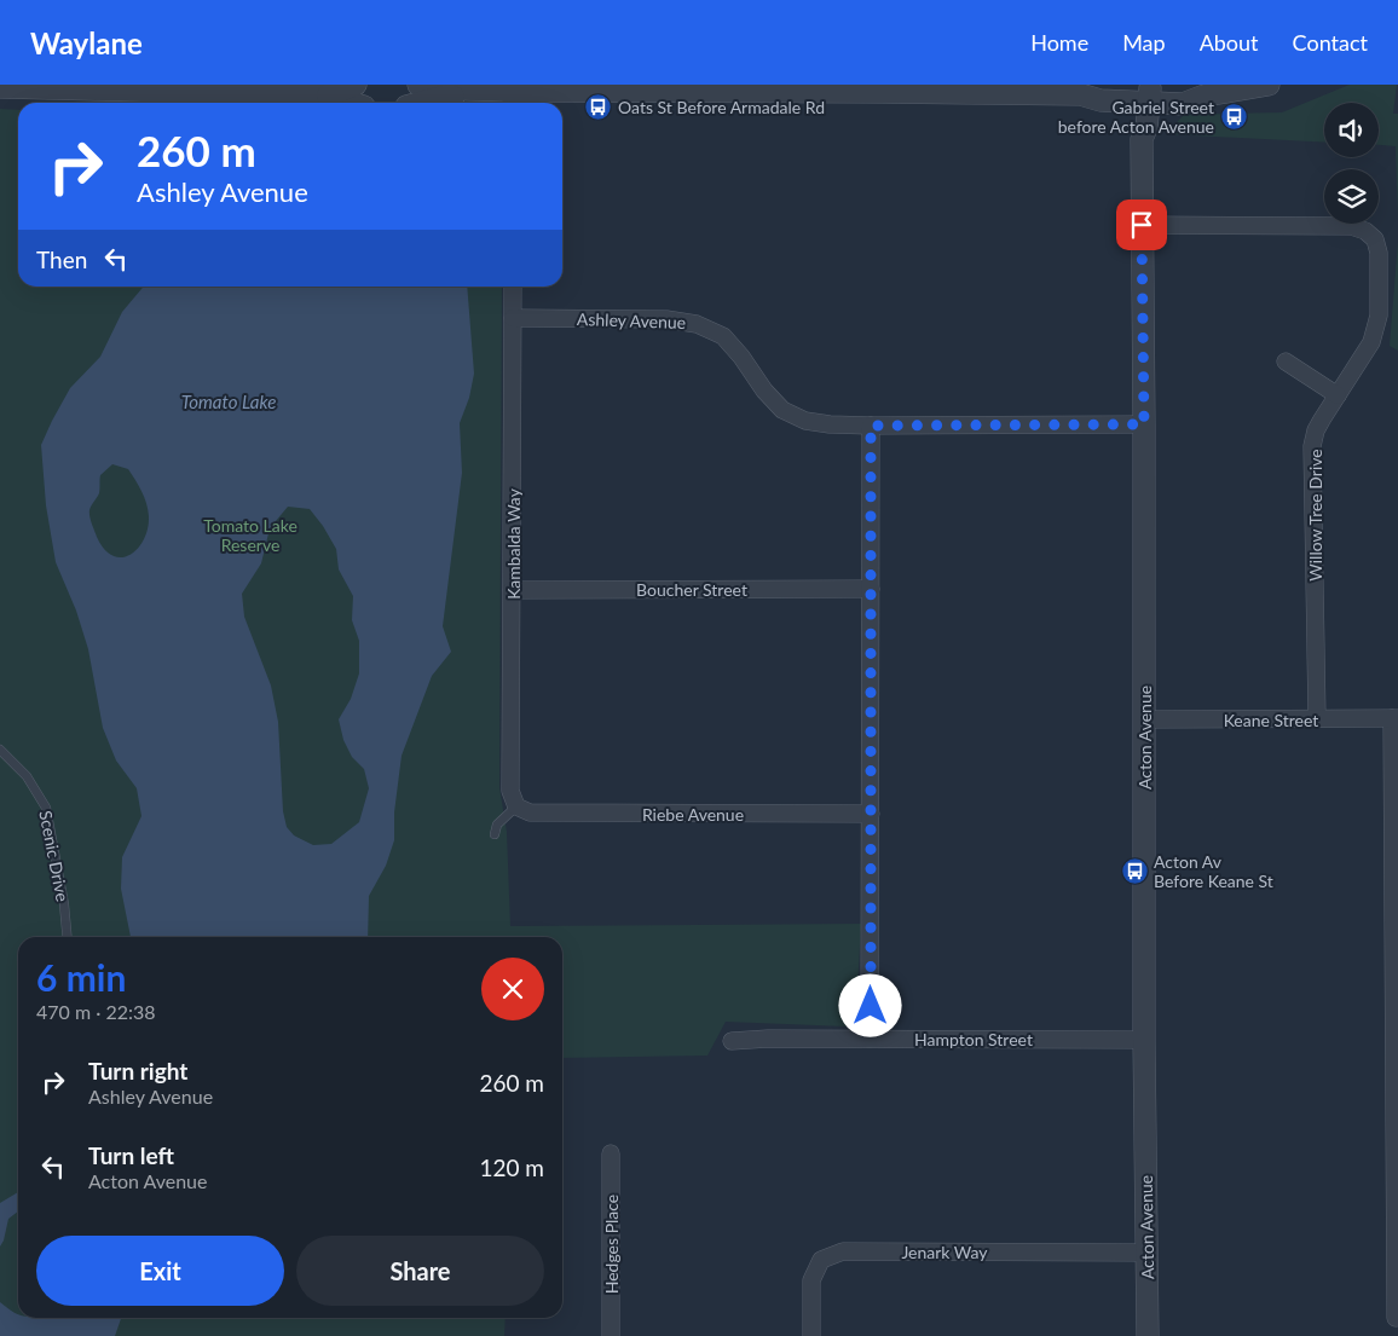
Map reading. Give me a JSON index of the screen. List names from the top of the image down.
{
  "streets": {
    "street": [
      "Ashley Avenue",
      "Willow Tree Drive",
      "Kambalda Way",
      "Boucher Street",
      "Keane Street",
      "Acton Avenue",
      "Riebe Avenue",
      "Hampton Street",
      "Hedges Place",
      "Jenark Way"
    ],
    "lane": ["Scenic Drive"]
  },
  "crossings": [
    ["Ashley Avenue", "Kambalda Way"],
    ["Ashley Avenue", "Acton Avenue"],
    ["Willow Tree Drive", "Keane Street"],
    ["Willow Tree Drive", "Acton Avenue"],
    ["Kambalda Way", "Boucher Street"],
    ["Kambalda Way", "Riebe Avenue"],
    ["Keane Street", "Acton Avenue"],
    ["Acton Avenue", "Hampton Street"],
    ["Acton Avenue", "Jenark Way"]
  ],
  "water": ["Tomato Lake"],
  "parks": ["Tomato Lake Reserve"],
  "places": {
    "bus stop": ["Oats St Before Armadale Rd", "Gabriel Street before Acton Avenue", "Acton Av Before Keane St"]
  },
  "page": {
    "header": "Waylane",
    "nav": [
      "Home",
      "Map",
      "About",
      "Contact"
    ],
    "turn": ["260 m", "Ashley Avenue"],
    "then": "Then",
    "heading": ["6 min", "470 m · 22:38"],
    "list": [
      {
        "name": "Turn right",
        "note": "Ashley Avenue",
        "value": "260 m"
      },
      {
        "name": "Turn left",
        "note": "Acton Avenue",
        "value": "120 m"
      }
    ],
    "buttons": ["Exit", "Share"]
  }
}
